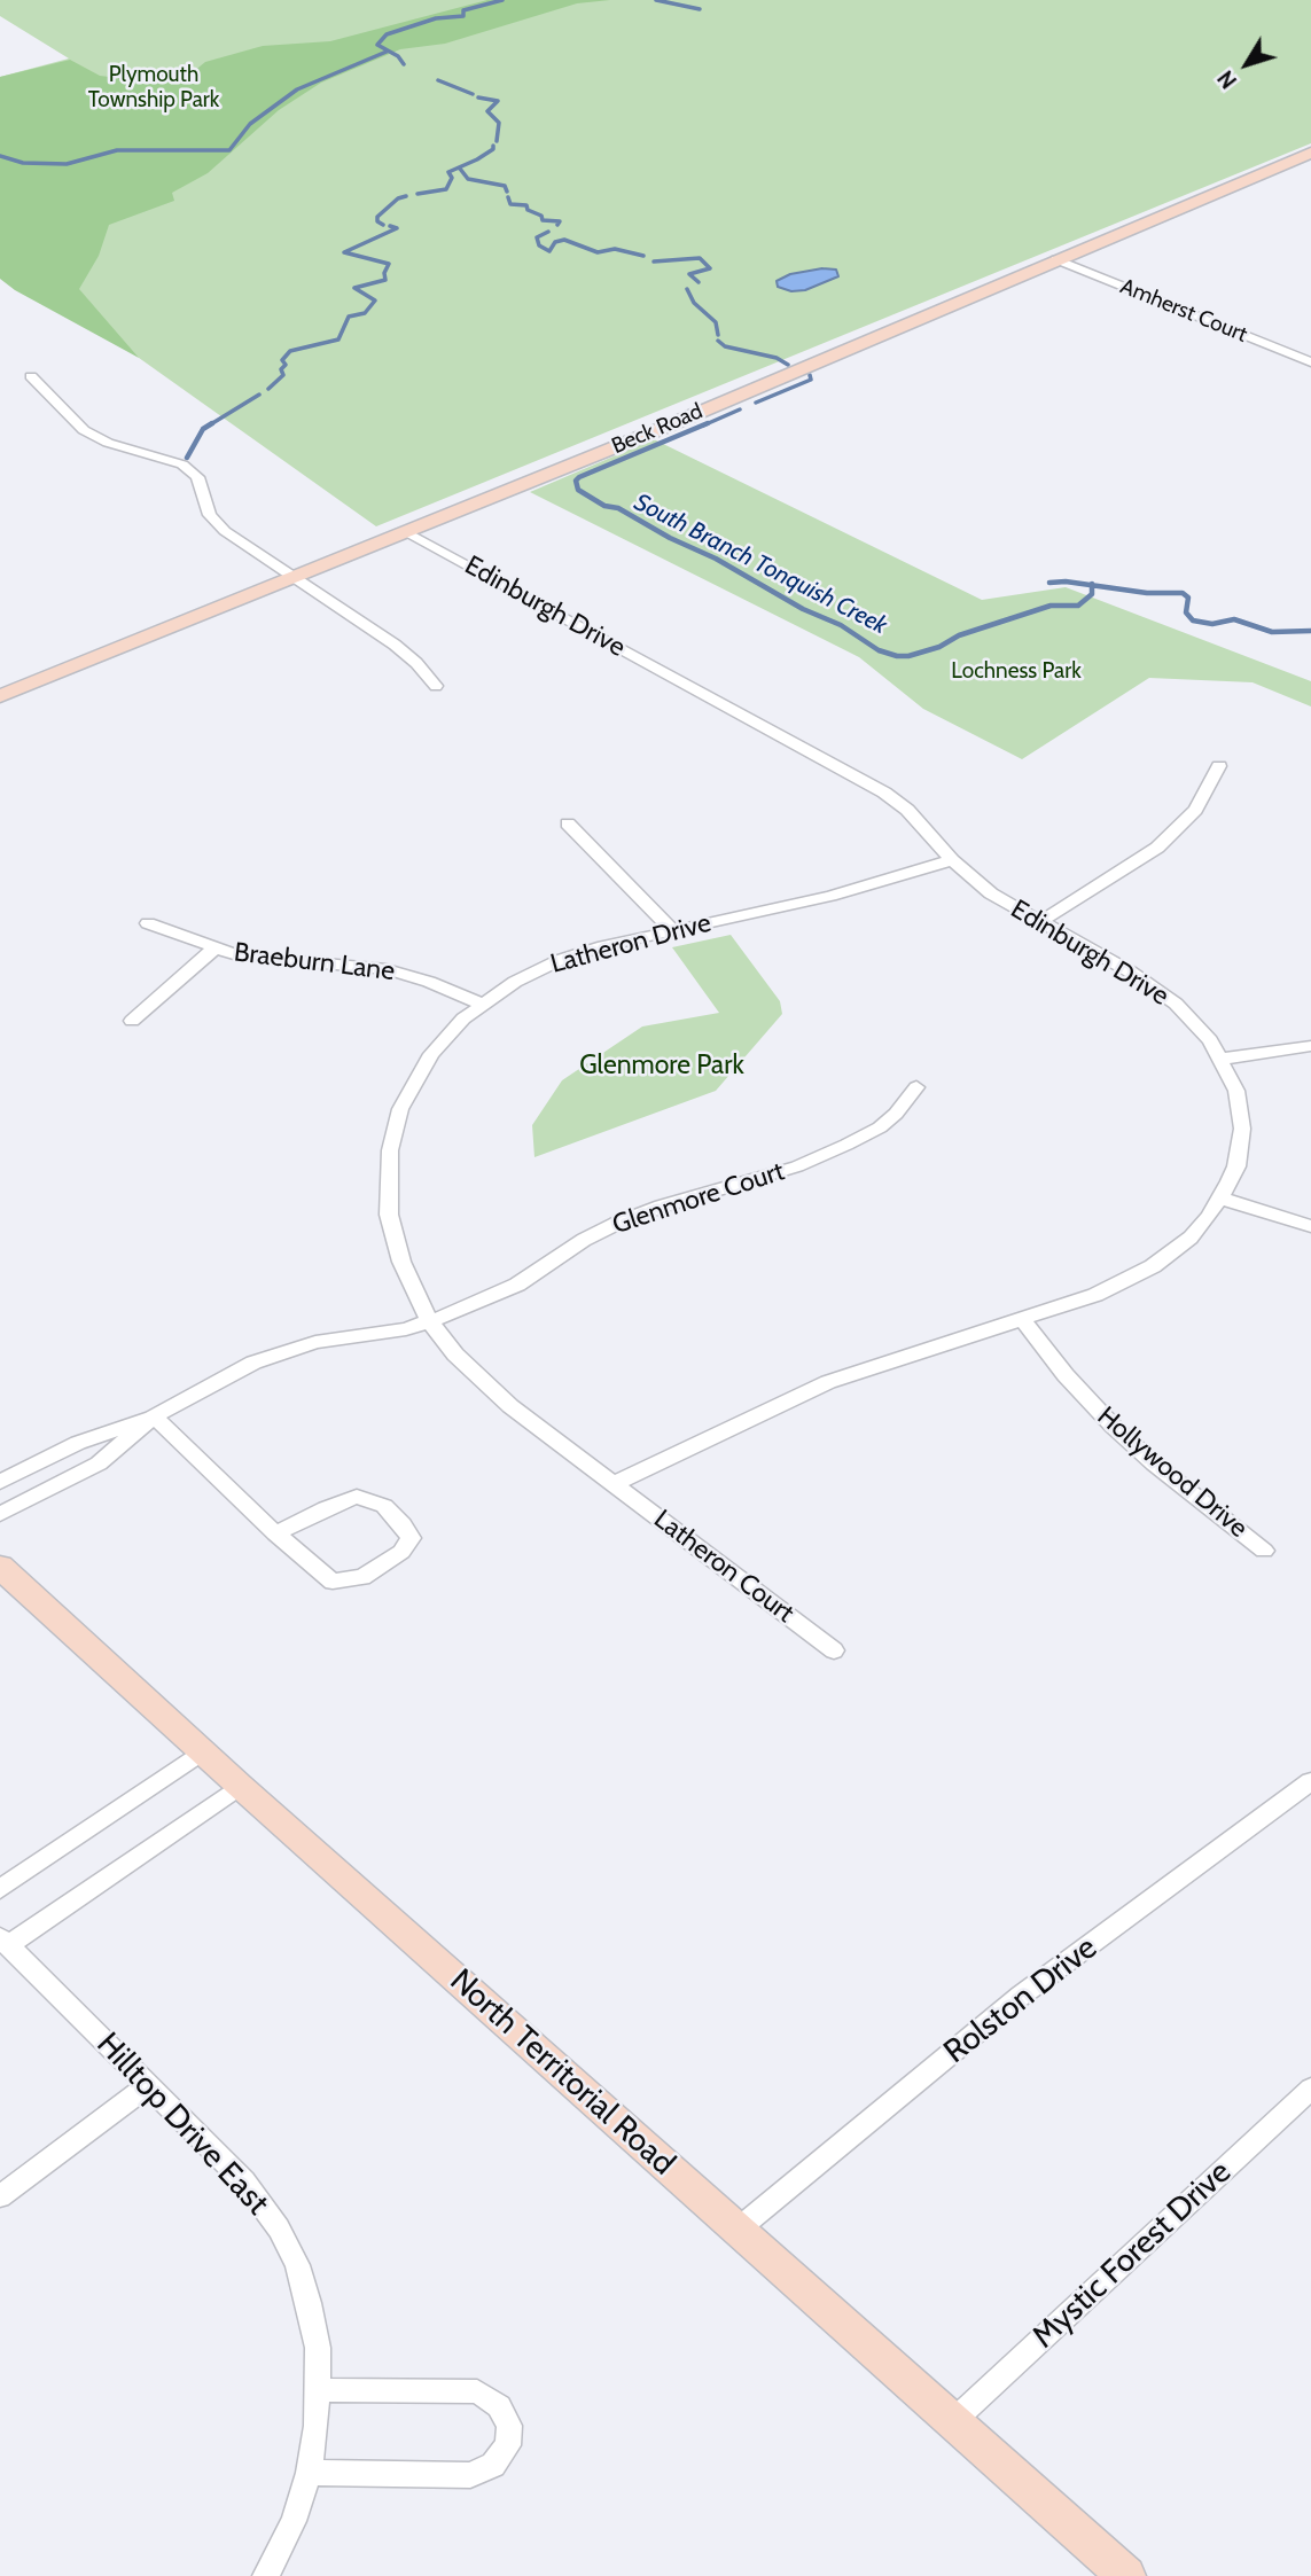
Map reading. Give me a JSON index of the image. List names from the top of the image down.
{
  "streets": {
    "main road": ["Beck Road", "North Territorial Road"],
    "street": [
      "Amherst Court",
      "Edinburgh Drive",
      "Latheron Drive",
      "Braeburn Lane",
      "Glenmore Court",
      "Hollywood Drive",
      "Latheron Court",
      "Rolston Drive",
      "Hilltop Drive East",
      "Mystic Forest Drive"
    ]
  },
  "crossings": [
    ["Amherst Court", "Beck Road"],
    ["Beck Road", "Edinburgh Drive"],
    ["Edinburgh Drive", "Latheron Drive"],
    ["Edinburgh Drive", "Hollywood Drive"],
    ["Edinburgh Drive", "Latheron Court"],
    ["Latheron Drive", "Braeburn Lane"],
    ["Latheron Drive", "Glenmore Court"],
    ["Latheron Drive", "Latheron Court"],
    ["Rolston Drive", "North Territorial Road"],
    ["North Territorial Road", "Mystic Forest Drive"]
  ],
  "water": ["South Branch Tonquish Creek"],
  "parks": ["Plymouth Township Park", "Lochness Park", "Glenmore Park"],
  "north": "bottom left"
}
